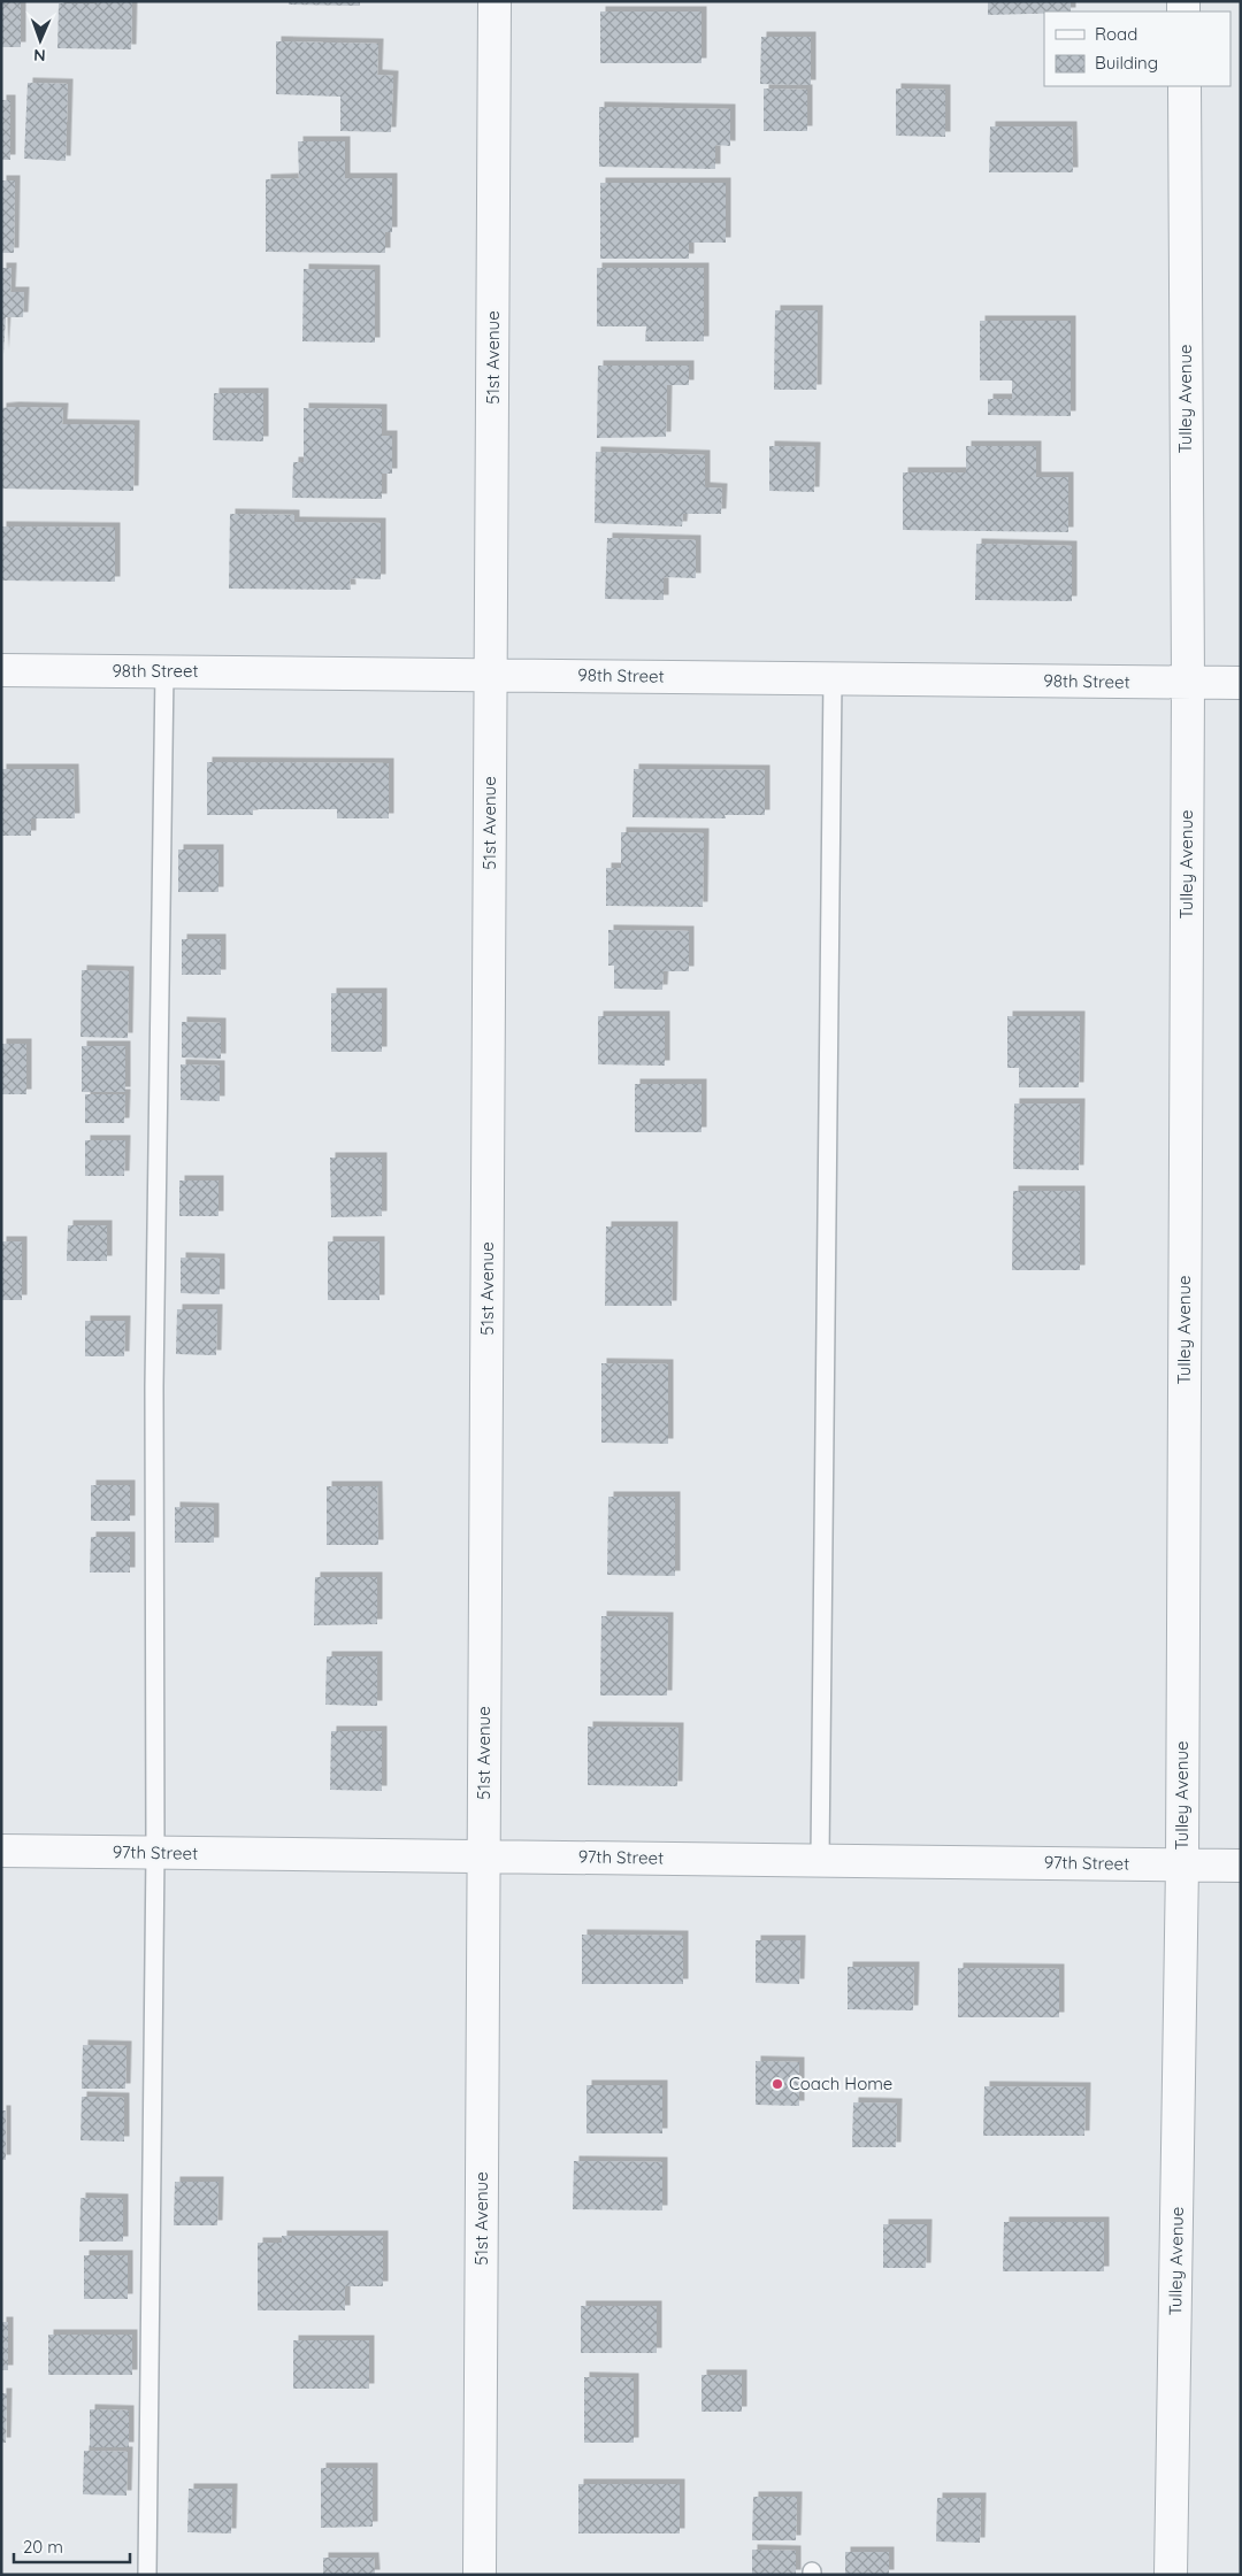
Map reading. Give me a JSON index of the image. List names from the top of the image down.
{
  "streets": {
    "street": [
      "51st Avenue",
      "Tulley Avenue",
      "98th Street",
      "97th Street"
    ]
  },
  "crossings": [
    ["51st Avenue", "98th Street"],
    ["51st Avenue", "97th Street"],
    ["Tulley Avenue", "98th Street"],
    ["Tulley Avenue", "97th Street"]
  ],
  "places": ["Coach Home"],
  "legend": ["Road", "Building"],
  "scale_bar": "20 m",
  "north": "bottom"
}
